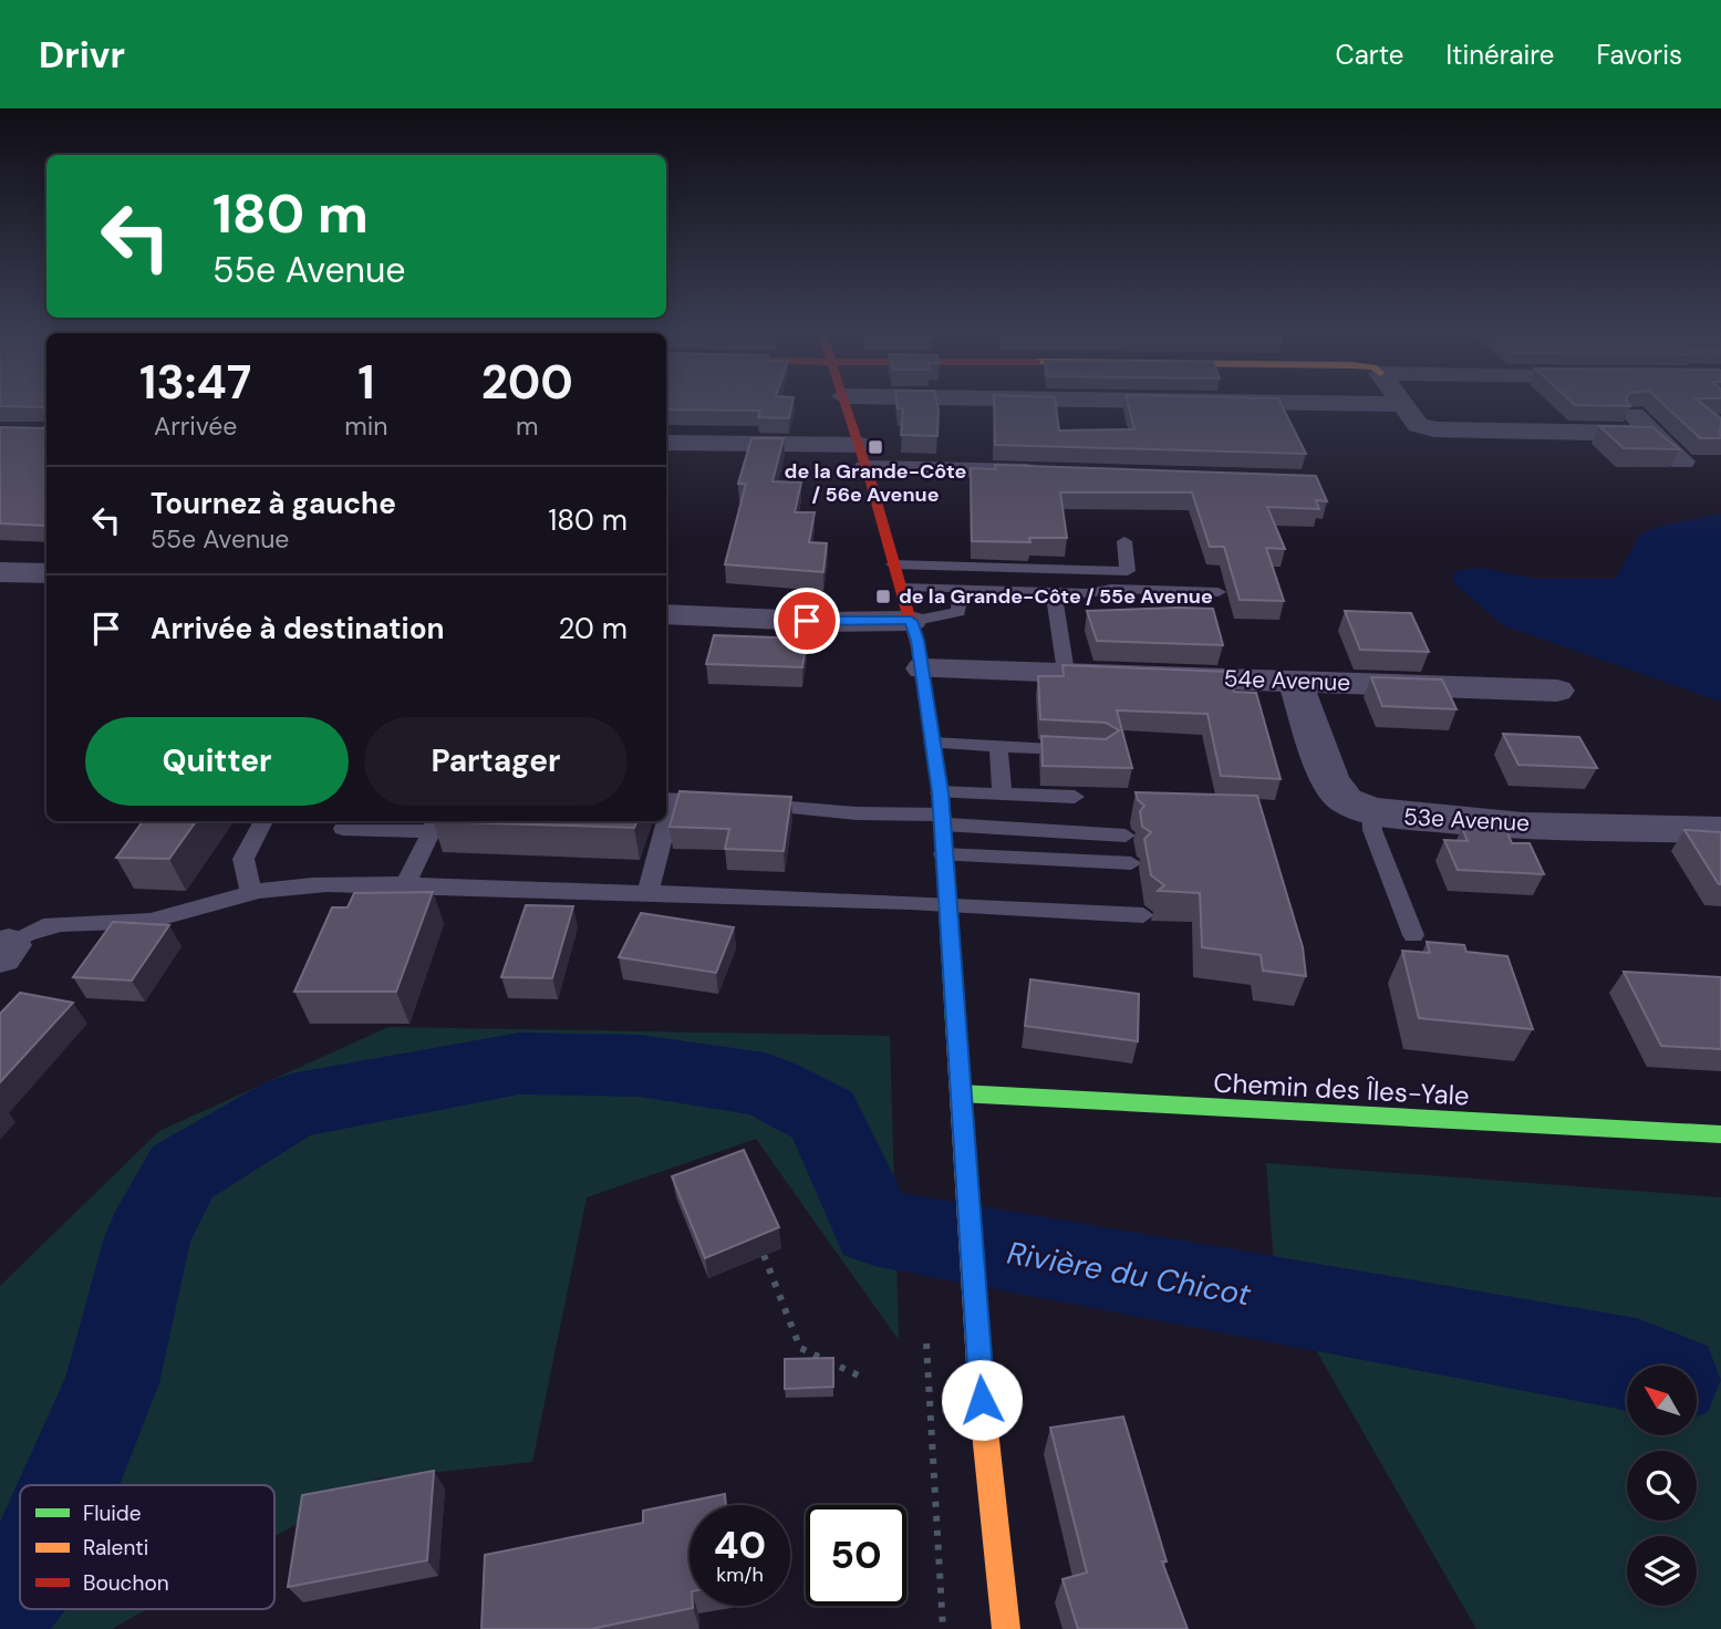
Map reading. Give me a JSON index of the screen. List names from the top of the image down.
{
  "streets": {
    "main road": ["Chemin des Îles-Yale"],
    "street": ["54e Avenue", "53e Avenue"]
  },
  "crossings": [
    ["54e Avenue", "53e Avenue"]
  ],
  "water": ["Rivière du Chicot"],
  "places": {
    "transit": ["de la Grande-Côte / 56e Avenue", "de la Grande-Côte / 55e Avenue"]
  },
  "legend": ["Fluide", "Ralenti", "Bouchon"],
  "north": "top left",
  "page": {
    "header": "Drivr",
    "nav": ["Carte", "Itinéraire", "Favoris"],
    "turn": ["180 m", "55e Avenue"],
    "eta": [
      "13:47",
      "Arrivée",
      "1",
      "min",
      "200",
      "m"
    ],
    "list": [
      {
        "name": "Tournez à gauche",
        "note": "55e Avenue",
        "value": "180 m"
      },
      {
        "name": "Arrivée à destination",
        "value": "20 m"
      }
    ],
    "buttons": ["Quitter", "Partager"],
    "speed": "40 km/h",
    "limit": "50"
  }
}
